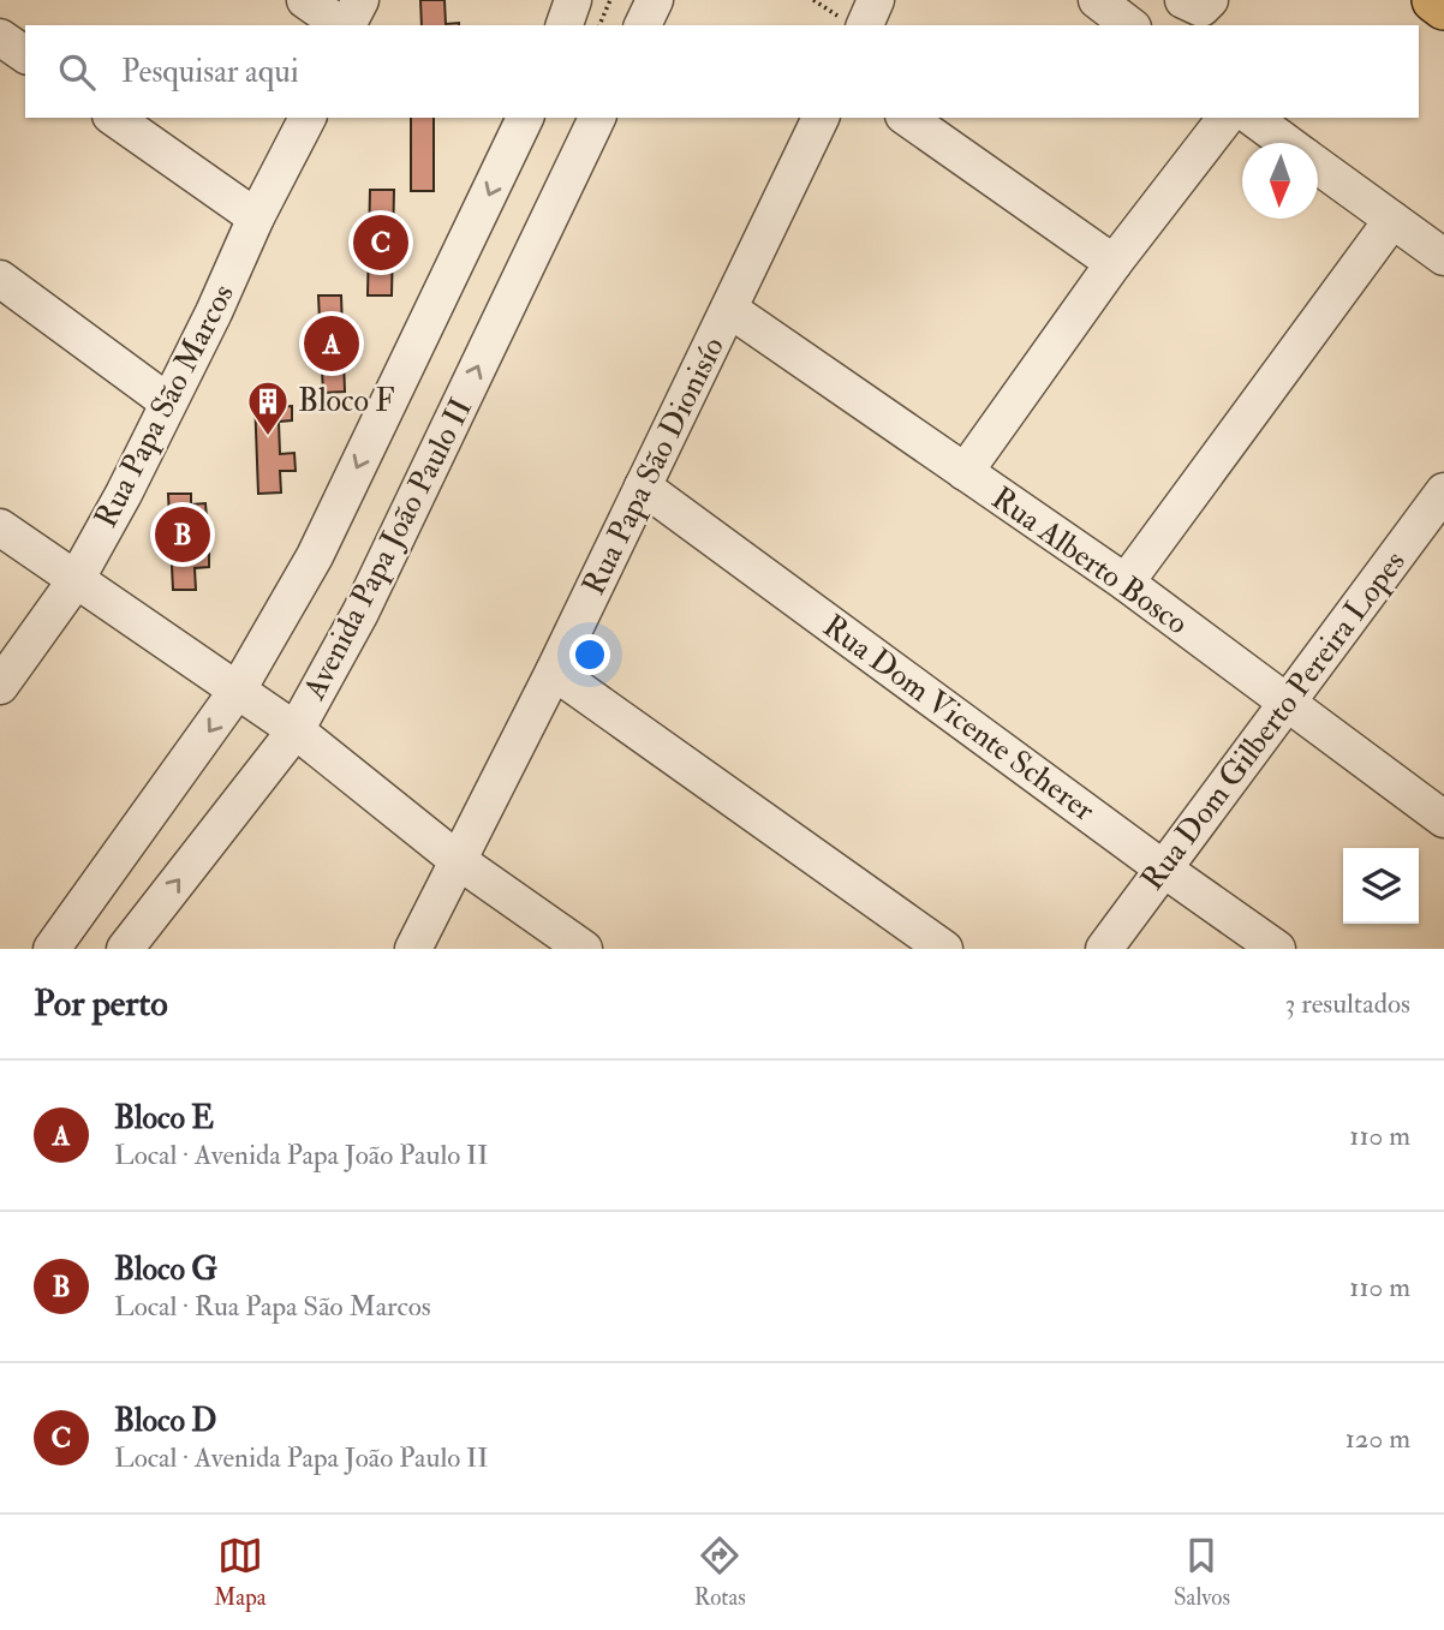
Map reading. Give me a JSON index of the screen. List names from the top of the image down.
{
  "streets": {
    "street": [
      "Rua Papa São Marcos",
      "Rua Papa São Dionisío",
      "Avenida Papa João Paulo II",
      "Rua Alberto Bosco",
      "Rua Dom Vicente Scherer",
      "Rua Dom Gilberto Pereira Lopes"
    ]
  },
  "crossings": [
    ["Rua Papa São Dionisío", "Rua Alberto Bosco"],
    ["Rua Papa São Dionisío", "Rua Dom Vicente Scherer"],
    ["Rua Alberto Bosco", "Rua Dom Gilberto Pereira Lopes"],
    ["Rua Dom Vicente Scherer", "Rua Dom Gilberto Pereira Lopes"]
  ],
  "places": {
    "building": ["Bloco F"]
  },
  "north": "bottom",
  "page": {
    "search": "Pesquisar aqui",
    "pins": ["C", "A", "B"],
    "heading": ["Por perto", "3 resultados"],
    "list": [
      {
        "mark": "A",
        "name": "Bloco E",
        "note": "Local · Avenida Papa João Paulo II",
        "value": "110 m"
      },
      {
        "mark": "B",
        "name": "Bloco G",
        "note": "Local · Rua Papa São Marcos",
        "value": "110 m"
      },
      {
        "mark": "C",
        "name": "Bloco D",
        "note": "Local · Avenida Papa João Paulo II",
        "value": "120 m"
      }
    ],
    "nav": ["Mapa", "Rotas", "Salvos"]
  }
}
